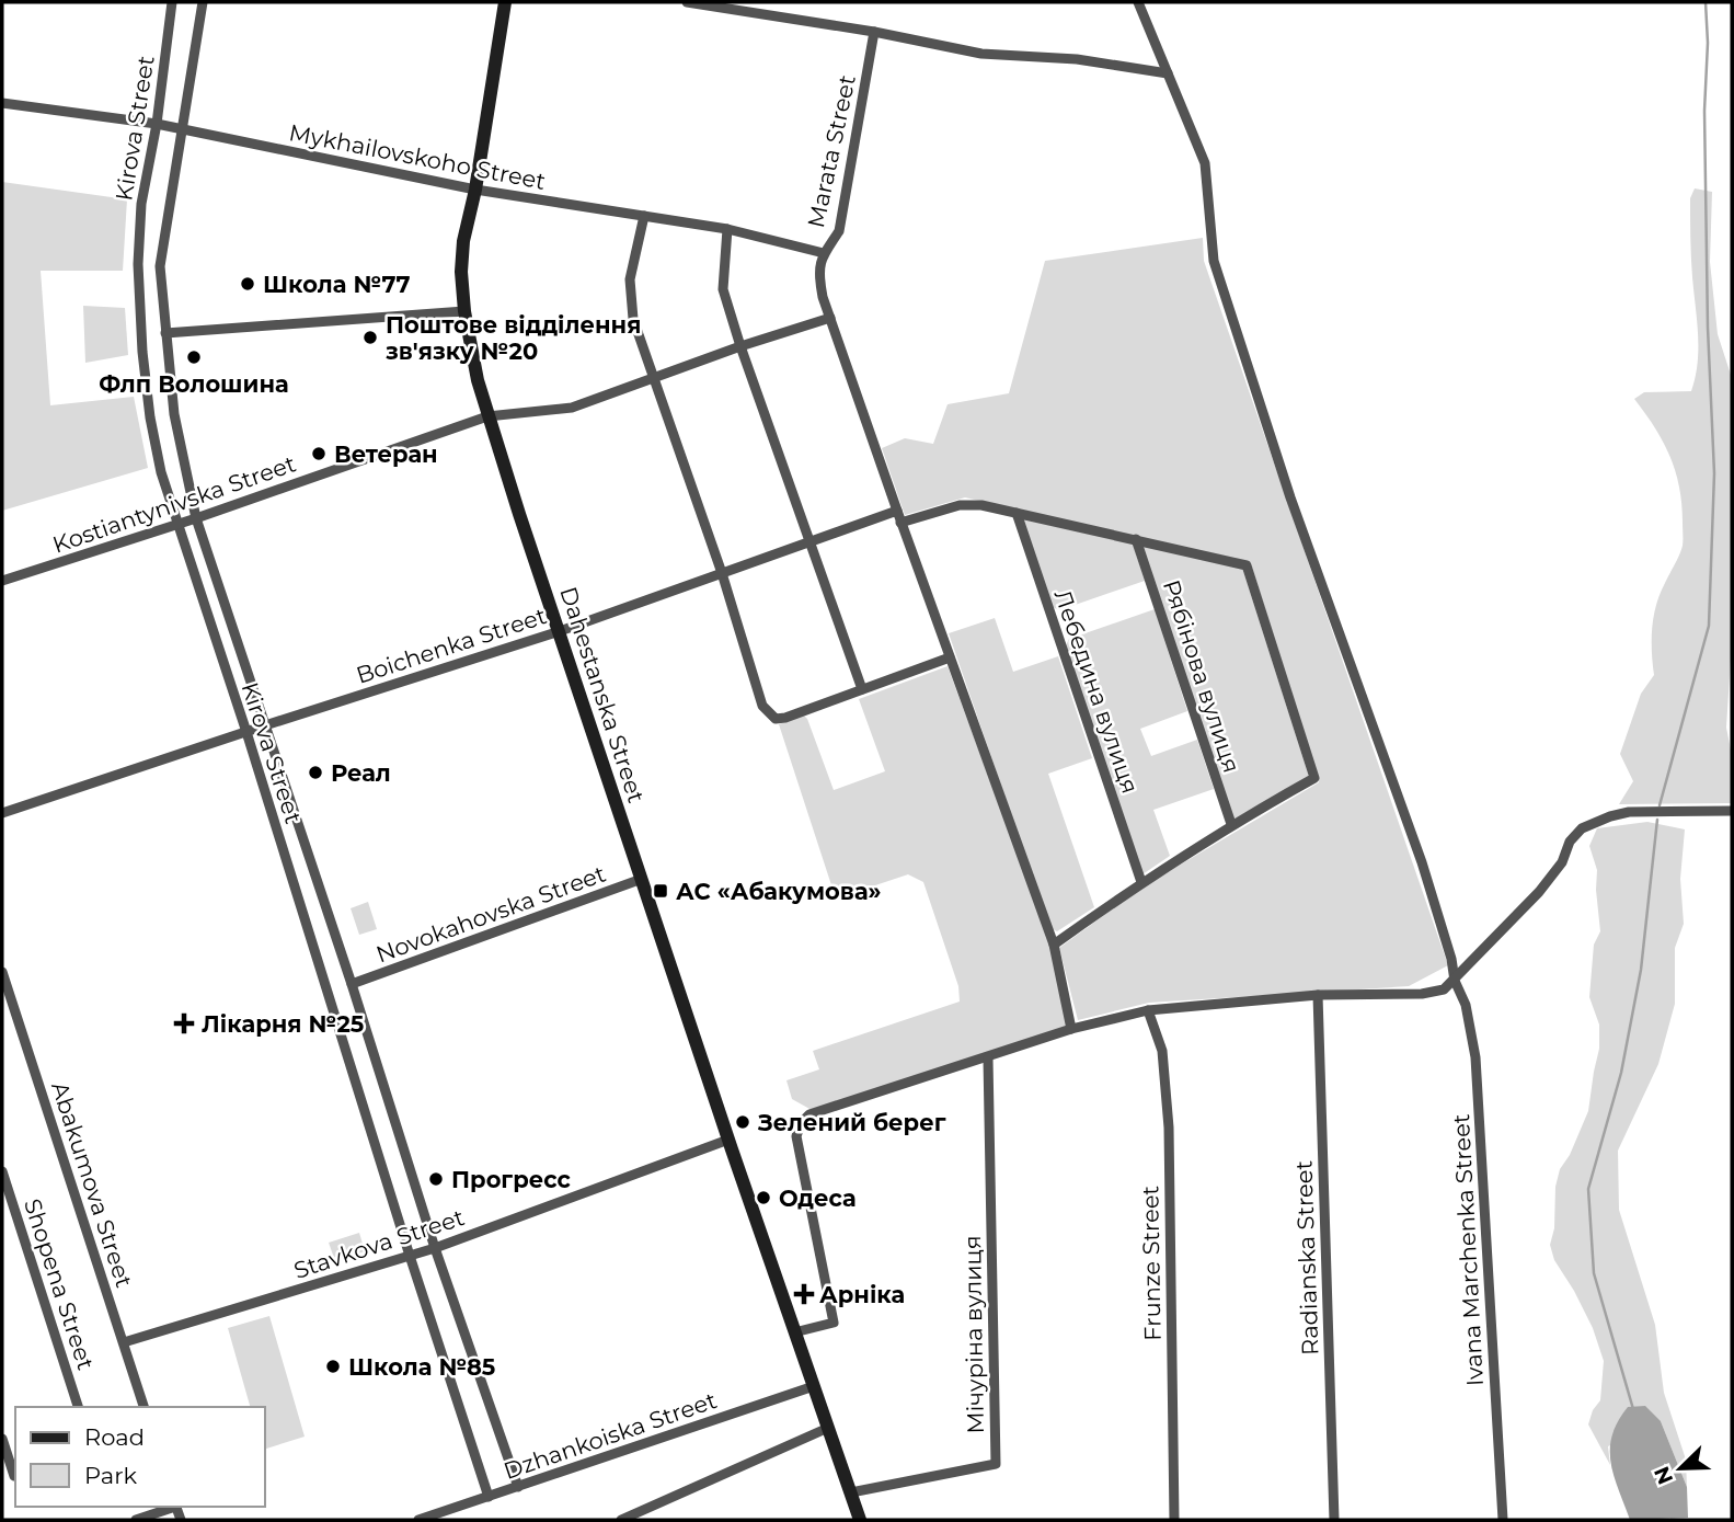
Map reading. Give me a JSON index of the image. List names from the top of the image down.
{
  "streets": {
    "street": [
      "Kirova Street",
      "Marata Street",
      "Mykhailovskoho Street",
      "Kostiantynivska Street",
      "Boichenka Street",
      "Рябінова вулиця",
      "Лебедина вулиця",
      "Dahestanska Street",
      "Novokahovska Street",
      "Abakumova Street",
      "Stavkova Street",
      "Ivana Marchenka Street",
      "Radianska Street",
      "Frunze Street",
      "Shopena Street",
      "Мічуріна вулиця",
      "Dzhankoiska Street"
    ]
  },
  "crossings": [
    ["Kirova Street", "Mykhailovskoho Street"],
    ["Kirova Street", "Kostiantynivska Street"],
    ["Kirova Street", "Boichenka Street"],
    ["Kirova Street", "Novokahovska Street"],
    ["Kirova Street", "Stavkova Street"],
    ["Kirova Street", "Dzhankoiska Street"],
    ["Marata Street", "Mykhailovskoho Street"],
    ["Marata Street", "Kostiantynivska Street"],
    ["Marata Street", "Boichenka Street"],
    ["Mykhailovskoho Street", "Dahestanska Street"],
    ["Kostiantynivska Street", "Dahestanska Street"],
    ["Boichenka Street", "Dahestanska Street"],
    ["Dahestanska Street", "Novokahovska Street"],
    ["Dahestanska Street", "Stavkova Street"],
    ["Dahestanska Street", "Мічуріна вулиця"],
    ["Dahestanska Street", "Dzhankoiska Street"],
    ["Abakumova Street", "Stavkova Street"]
  ],
  "places": {
    "other": [
      "Школа №77",
      "Поштове відділення зв'язку №20",
      "Флп Волошина",
      "Ветеран",
      "Реал",
      "Зелений берег",
      "Прогресс",
      "Одеса",
      "Школа №85"
    ],
    "transit": ["АС «Абакумова»"],
    "health": ["Лікарня №25", "Арніка"]
  },
  "legend": ["Road", "Park"],
  "north": "bottom left"
}
